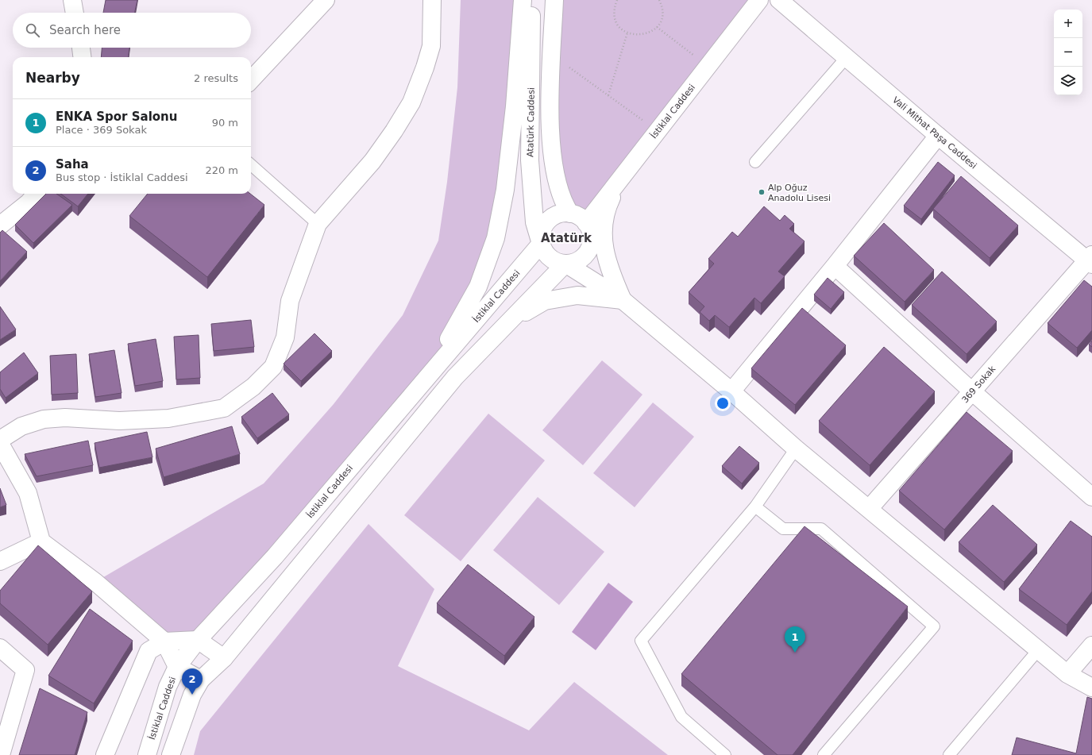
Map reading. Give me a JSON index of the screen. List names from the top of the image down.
{
  "streets": {
    "street": [
      "İstiklal Caddesi",
      "Atatürk Caddesi",
      "Vali Mithat Paşa Caddesi",
      "369 Sokak"
    ]
  },
  "crossings": [
    ["İstiklal Caddesi", "Atatürk Caddesi"],
    ["Vali Mithat Paşa Caddesi", "369 Sokak"]
  ],
  "districts": ["Atatürk"],
  "places": ["Alp Oğuz Anadolu Lisesi"],
  "page": {
    "map_buttons": ["+", "−"],
    "search": "Search here",
    "heading": ["Nearby", "2 results"],
    "list": [
      {
        "mark": "1",
        "name": "ENKA Spor Salonu",
        "note": "Place · 369 Sokak",
        "value": "90 m"
      },
      {
        "mark": "2",
        "name": "Saha",
        "note": "Bus stop · İstiklal Caddesi",
        "value": "220 m"
      }
    ],
    "pins": ["1", "2"]
  }
}
